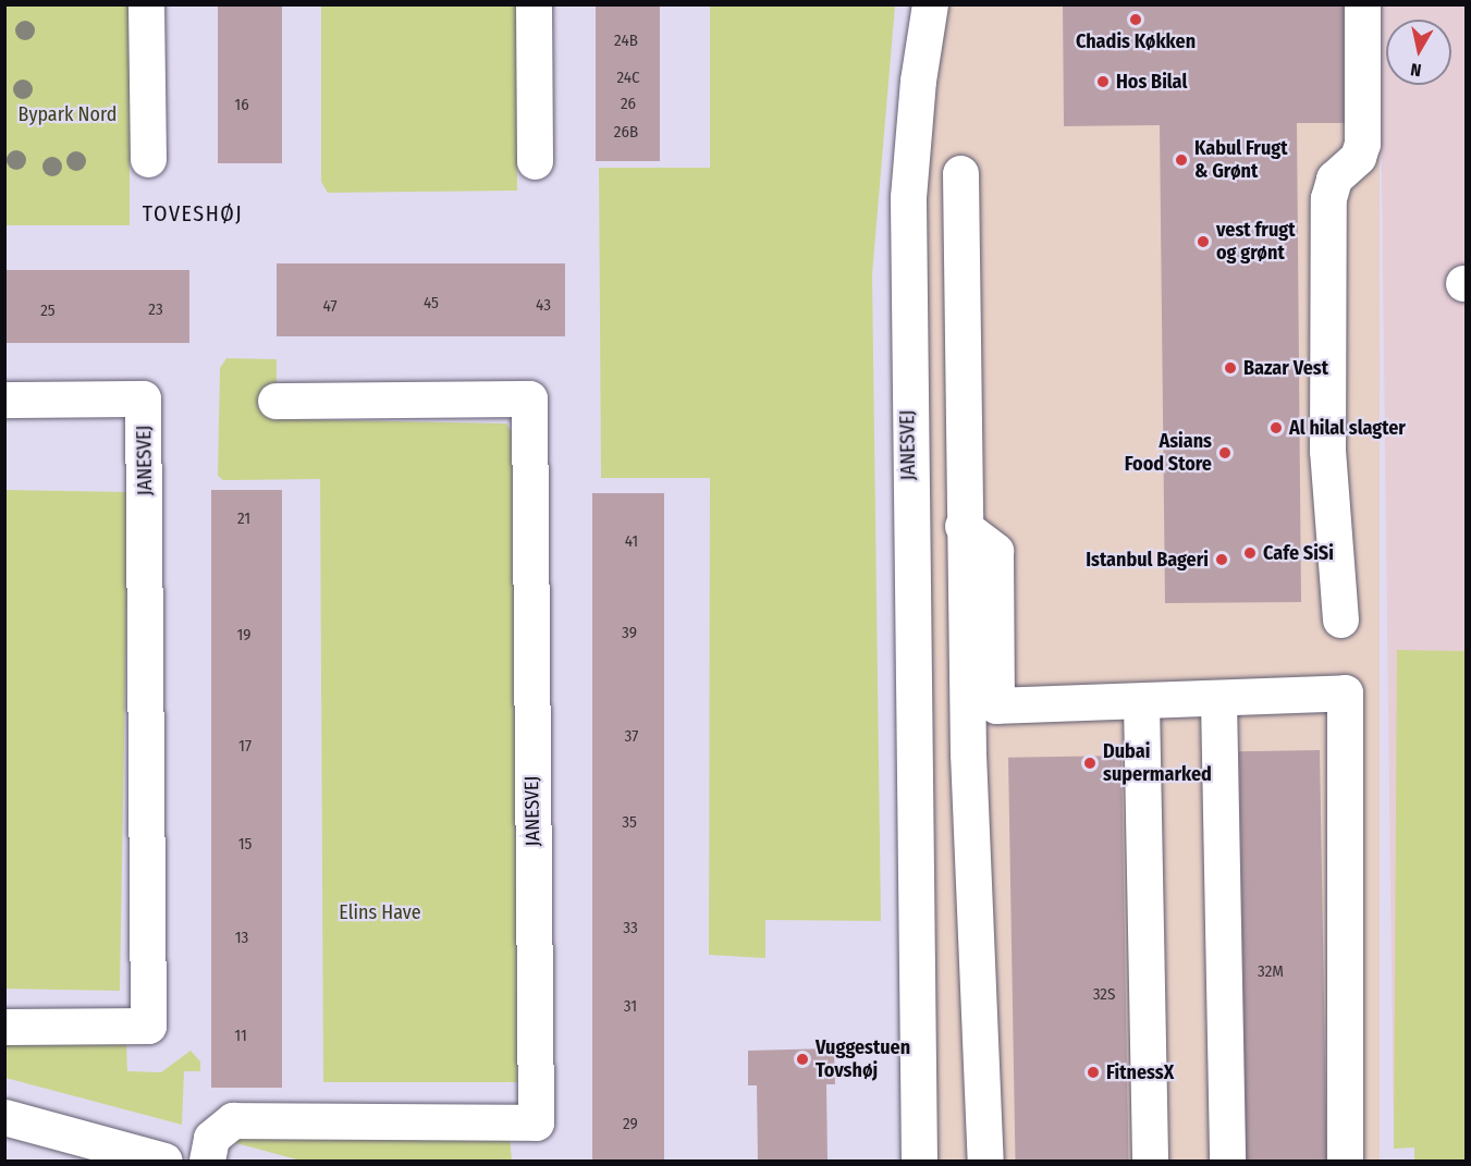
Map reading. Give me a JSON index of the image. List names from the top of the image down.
{
  "streets": {
    "street": ["JANESVEJ"]
  },
  "districts": ["TOVESHØJ"],
  "parks": ["Bypark Nord", "Elins Have"],
  "places": [
    "Chadis Køkken",
    "Hos Bilal",
    "Kabul Frugt & Grønt",
    "vest frugt og grønt",
    "Bazar Vest",
    "Al hilal slagter",
    "Asians Food Store",
    "Cafe SiSi",
    "Istanbul Bageri",
    "Dubai supermarked",
    "Vuggestuen Tovshøj",
    "FitnessX"
  ],
  "house_numbers": [
    "24B",
    "24C",
    "26",
    "16",
    "26B",
    "45",
    "43",
    "47",
    "23",
    "25",
    "21",
    "41",
    "39",
    "19",
    "37",
    "17",
    "35",
    "15",
    "33",
    "13",
    "32M",
    "32S",
    "31",
    "11",
    "29"
  ],
  "north": "bottom"
}
